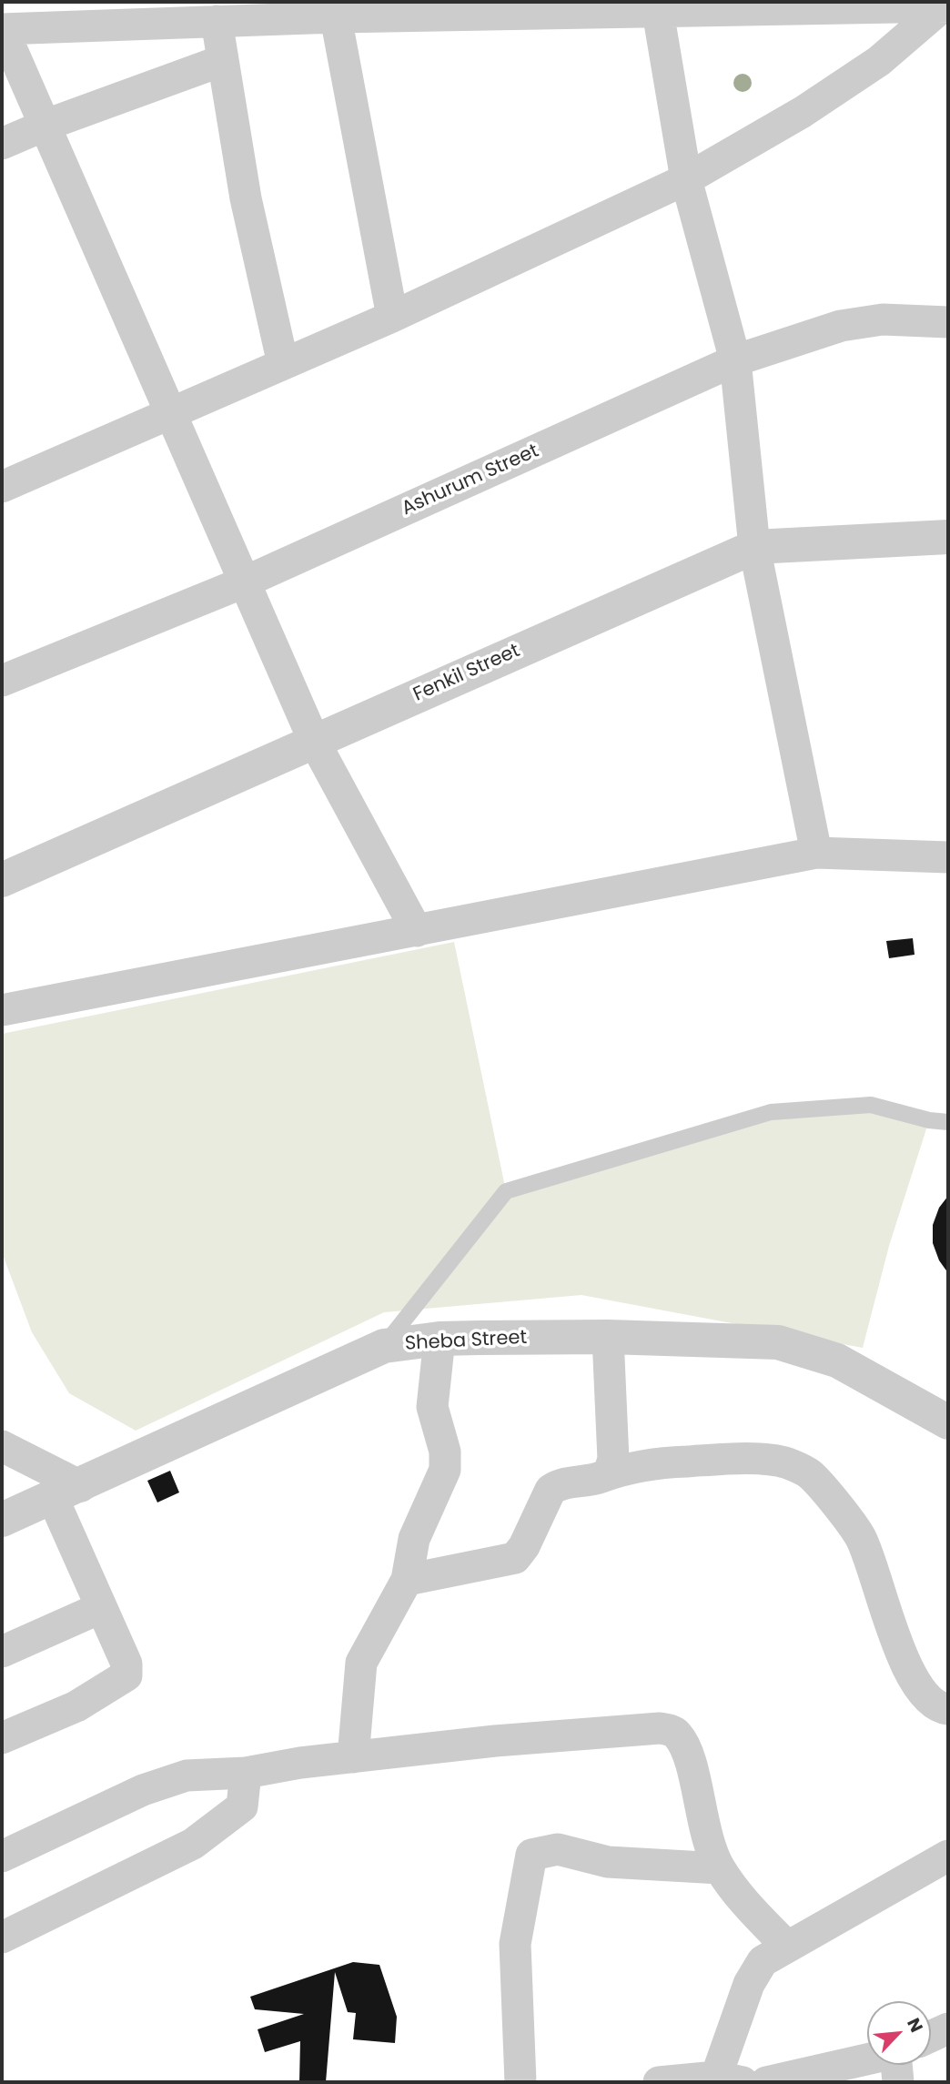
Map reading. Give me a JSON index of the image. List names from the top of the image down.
{
  "streets": {
    "street": ["Ashurum Street", "Fenkil Street", "Sheba Street"]
  },
  "north": "top right"
}
